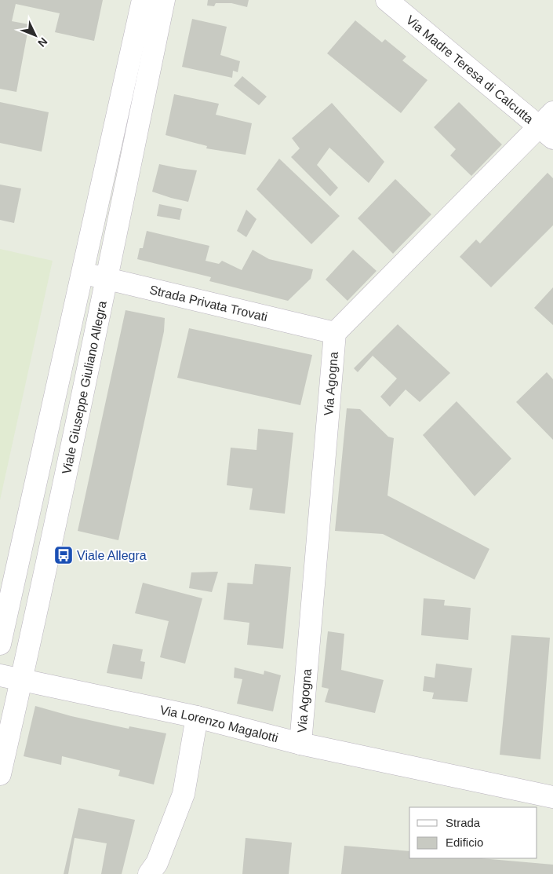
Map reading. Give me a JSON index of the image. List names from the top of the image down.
{
  "streets": {
    "street": [
      "Via Madre Teresa di Calcutta",
      "Strada Privata Trovati",
      "Via Agogna",
      "Viale Giuseppe Giuliano Allegra",
      "Via Lorenzo Magalotti"
    ]
  },
  "crossings": [
    ["Via Madre Teresa di Calcutta", "Via Agogna"],
    ["Strada Privata Trovati", "Via Agogna"],
    ["Strada Privata Trovati", "Viale Giuseppe Giuliano Allegra"],
    ["Via Agogna", "Via Lorenzo Magalotti"],
    ["Viale Giuseppe Giuliano Allegra", "Via Lorenzo Magalotti"]
  ],
  "places": {
    "bus stop": ["Viale Allegra"]
  },
  "legend": ["Strada", "Edificio"],
  "north": "bottom right"
}
